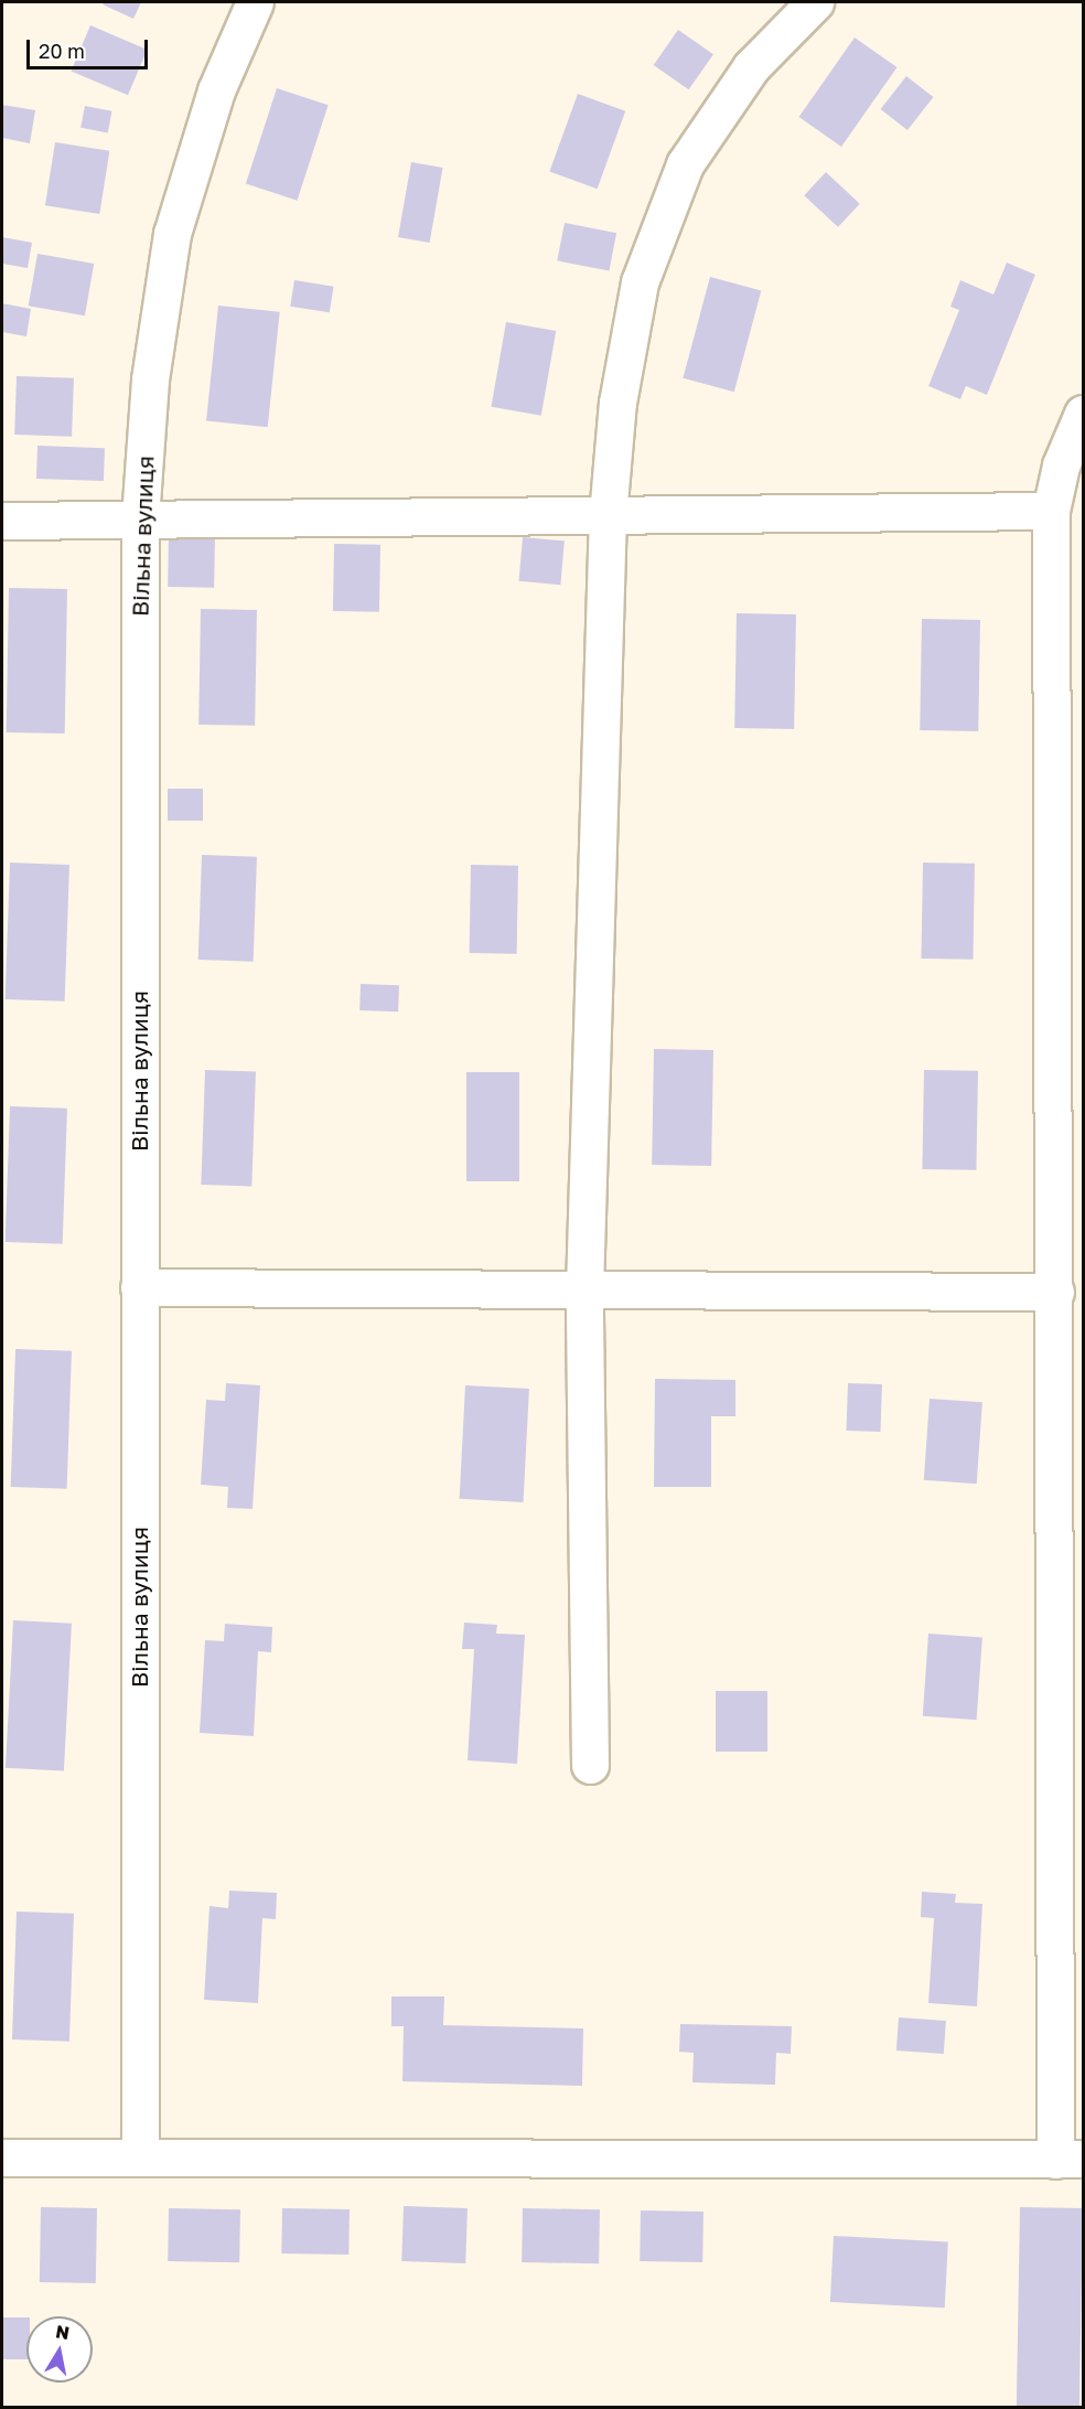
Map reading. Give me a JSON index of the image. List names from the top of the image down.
{
  "streets": {
    "street": ["Вільна вулиця"]
  },
  "scale_bar": "20 m",
  "north": "top"
}
